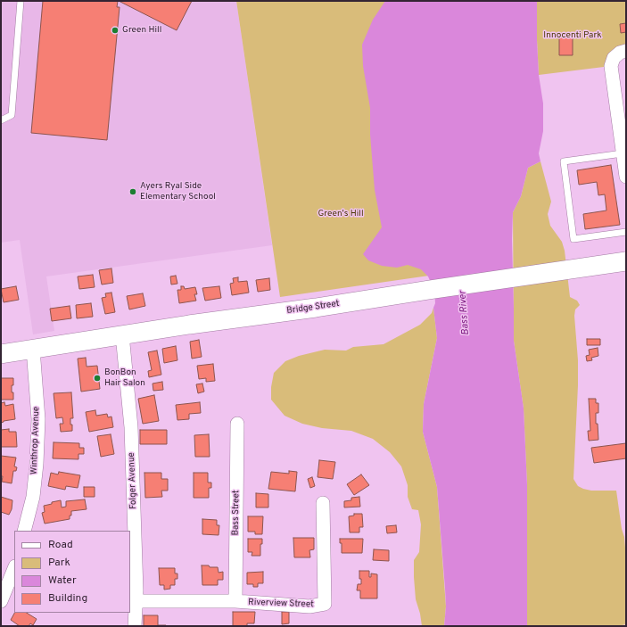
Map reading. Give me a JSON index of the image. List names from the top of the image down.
{
  "streets": {
    "main road": ["Bridge Street"],
    "street": [
      "Winthrop Avenue",
      "Folger Avenue",
      "Bass Street",
      "Riverview Street"
    ]
  },
  "crossings": [
    ["Bridge Street", "Winthrop Avenue"],
    ["Bridge Street", "Folger Avenue"],
    ["Folger Avenue", "Riverview Street"],
    ["Bass Street", "Riverview Street"]
  ],
  "water": ["Bass River"],
  "parks": ["Innocenti Park", "Green's Hill"],
  "places": ["Green Hill", "Ayers Ryal Side Elementary School", "BonBon Hair Salon"],
  "legend": [
    "Road",
    "Park",
    "Water",
    "Building"
  ]
}
